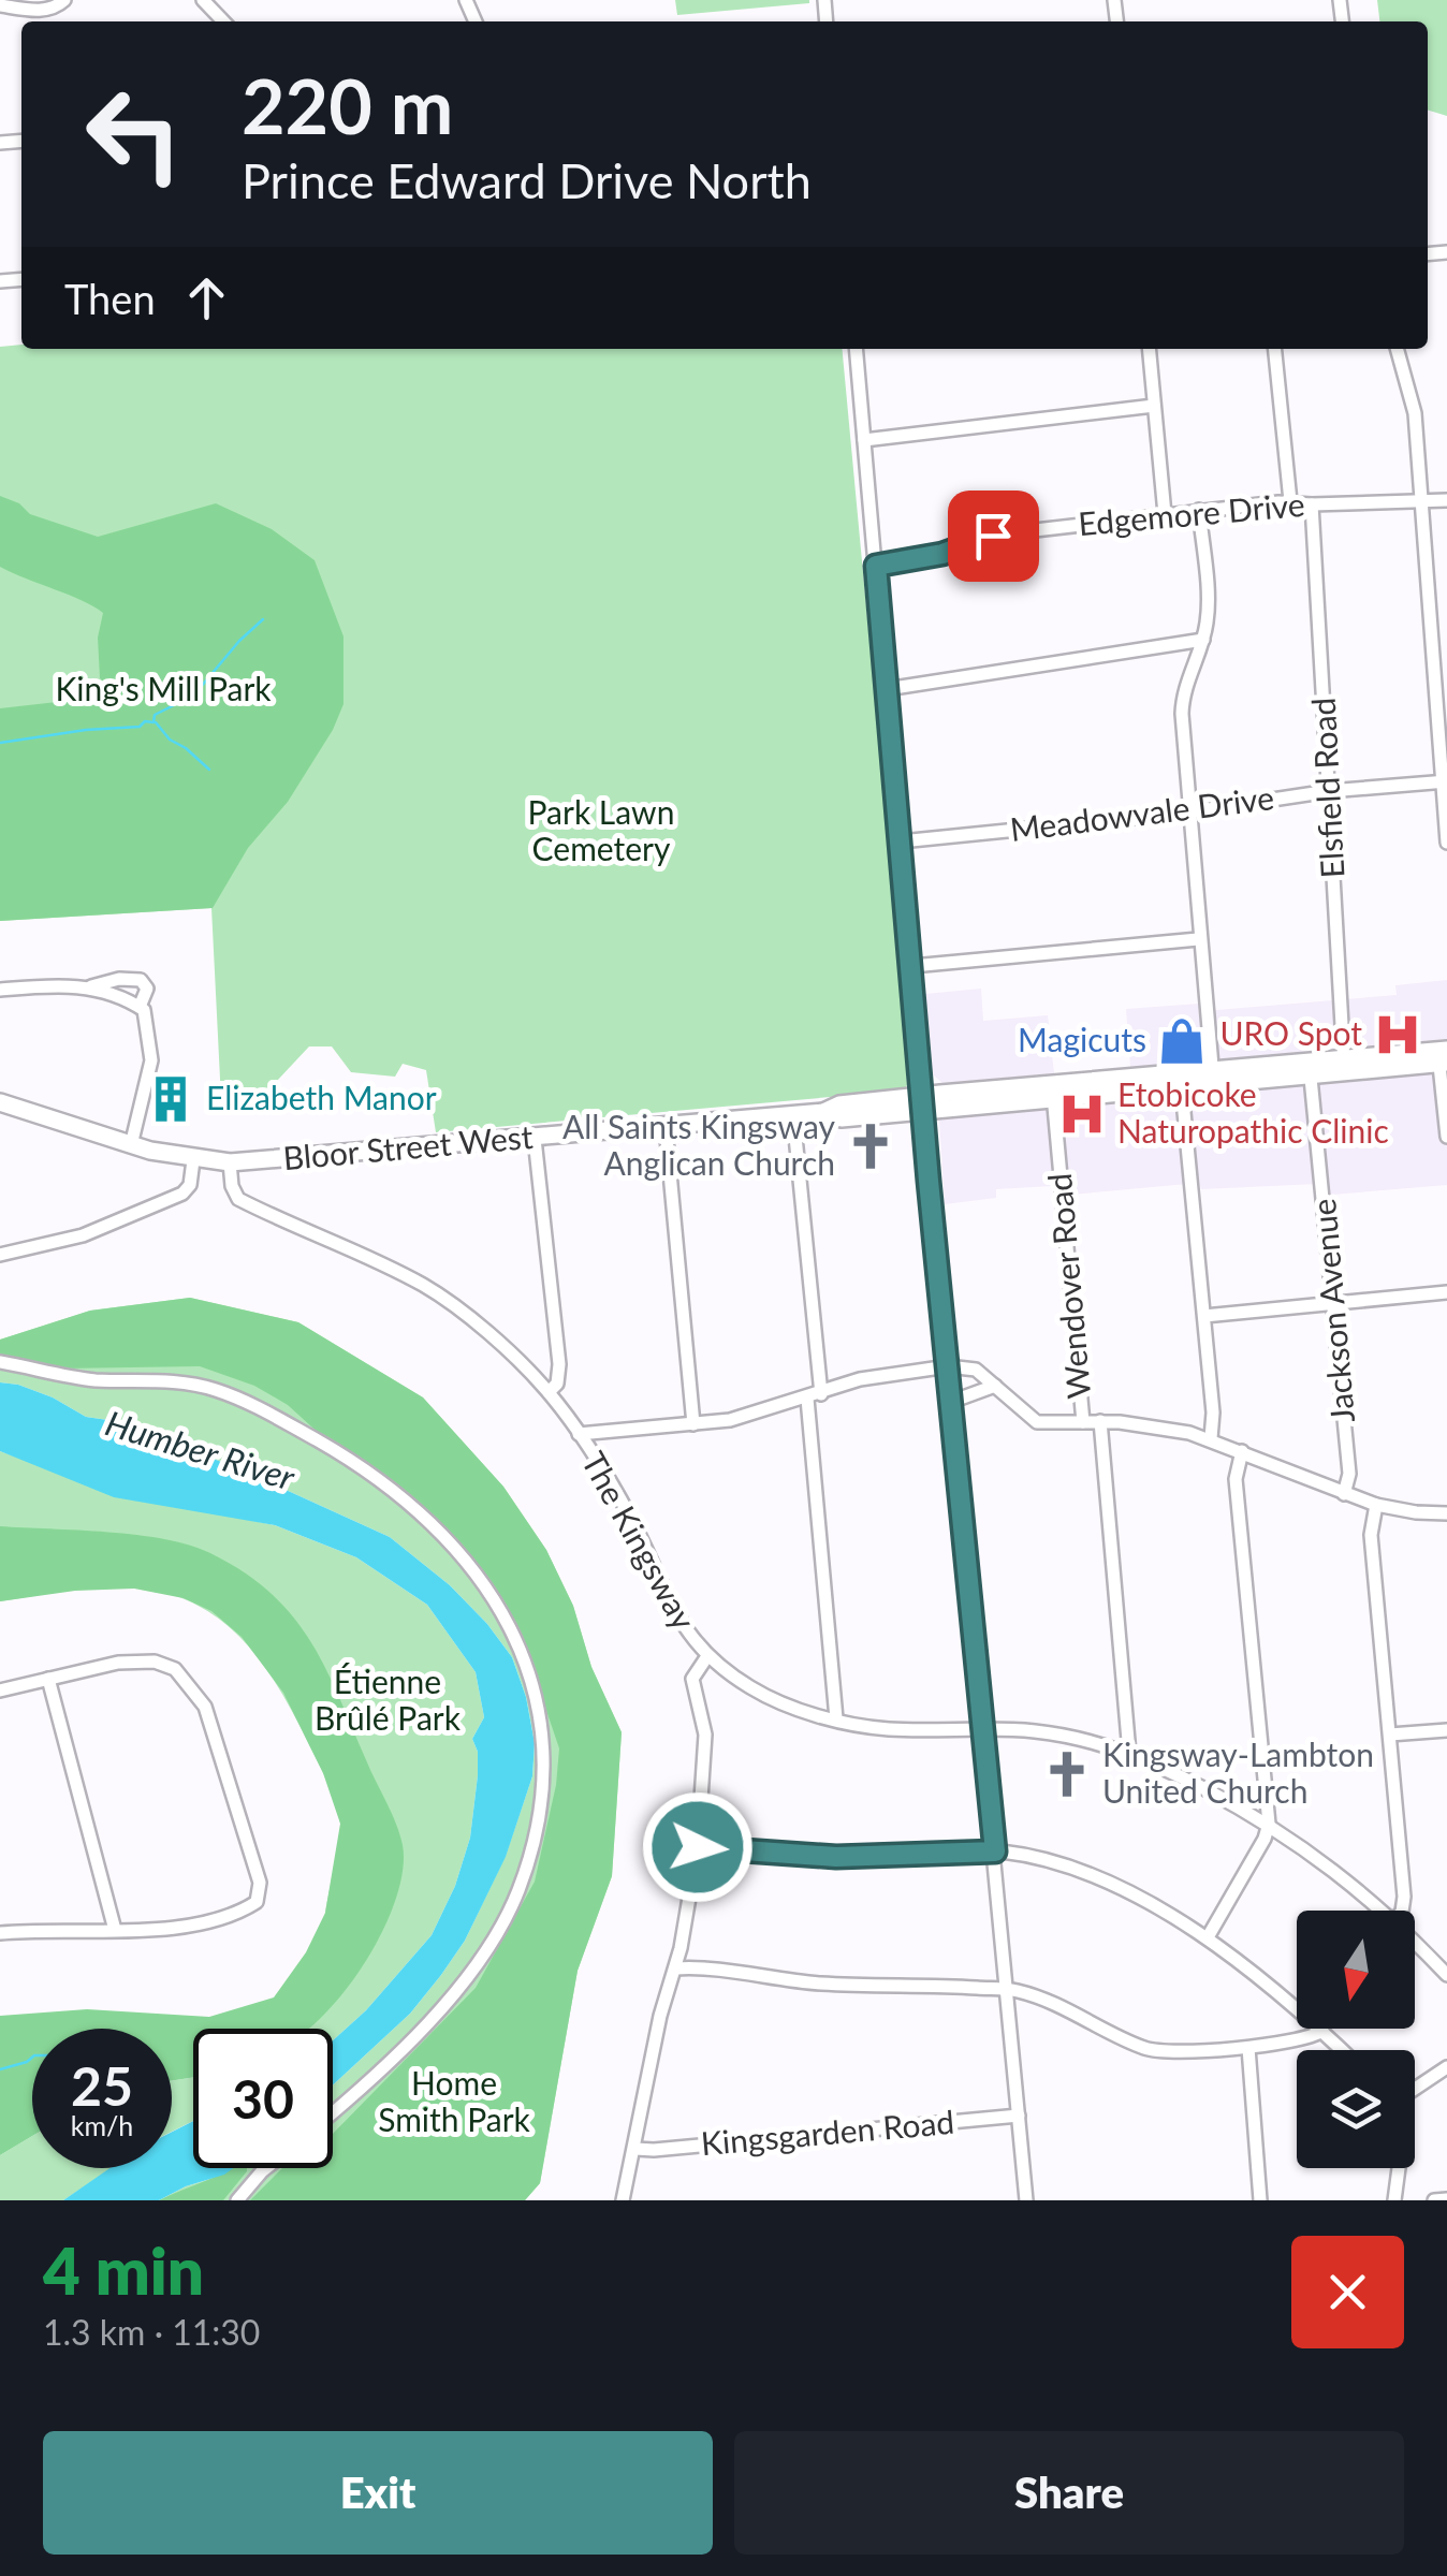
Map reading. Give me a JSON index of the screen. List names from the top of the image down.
{
  "streets": {
    "main road": ["Bloor Street West"],
    "street": [
      "Edgemore Drive",
      "Elsfield Road",
      "Meadowvale Drive",
      "Wendover Road",
      "Jackson Avenue",
      "The Kingsway",
      "Kingsgarden Road"
    ]
  },
  "crossings": [
    ["Edgemore Drive", "Elsfield Road"],
    ["Elsfield Road", "Meadowvale Drive"],
    ["Elsfield Road", "Bloor Street West"],
    ["Bloor Street West", "Wendover Road"],
    ["Bloor Street West", "Jackson Avenue"],
    ["Bloor Street West", "The Kingsway"],
    ["Wendover Road", "The Kingsway"]
  ],
  "water": ["Humber River"],
  "parks": [
    "King's Mill Park",
    "Park Lawn Cemetery",
    "Étienne Brûlé Park",
    "Home Smith Park"
  ],
  "places": {
    "hospital": ["URO Spot", "Etobicoke Naturopathic Clinic"],
    "shop": ["Magicuts"],
    "building": ["Elizabeth Manor"],
    "church": ["All Saints Kingsway Anglican Church", "Kingsway-Lambton United Church"]
  },
  "north": "bottom",
  "page": {
    "turn": ["220 m", "Prince Edward Drive North"],
    "then": "Then",
    "speed": "25 km/h",
    "limit": "30",
    "heading": ["4 min", "1.3 km · 11:30"],
    "buttons": ["Exit", "Share"]
  }
}
